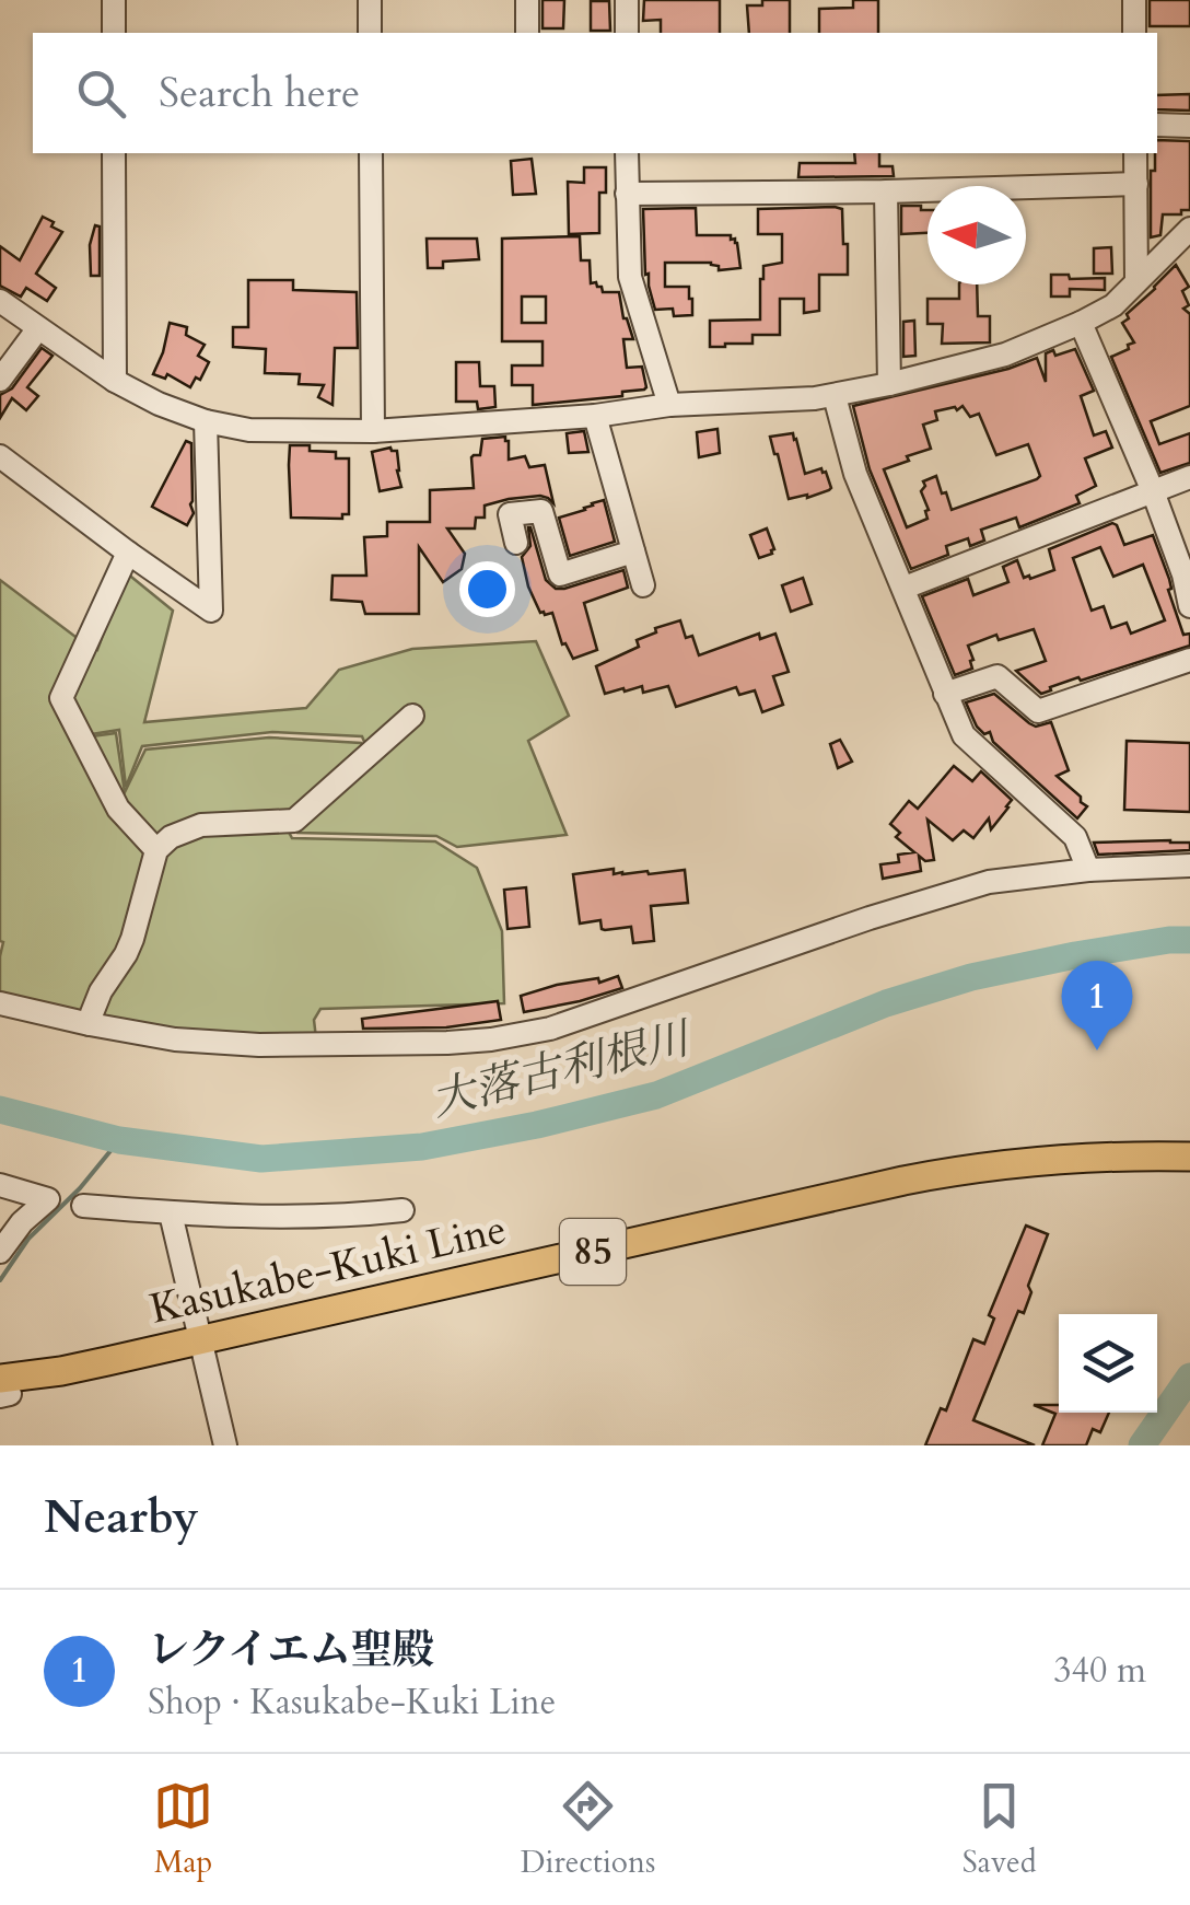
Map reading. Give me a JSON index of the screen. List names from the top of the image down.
{
  "streets": {
    "main road": ["85", "Kasukabe-Kuki Line"]
  },
  "water": ["大落古利根川"],
  "north": "left",
  "page": {
    "search": "Search here",
    "pins": "1",
    "heading": "Nearby",
    "list": [
      {
        "mark": "1",
        "name": "レクイエム聖殿",
        "note": "Shop · Kasukabe-Kuki Line",
        "value": "340 m"
      }
    ],
    "nav": ["Map", "Directions", "Saved"]
  }
}
